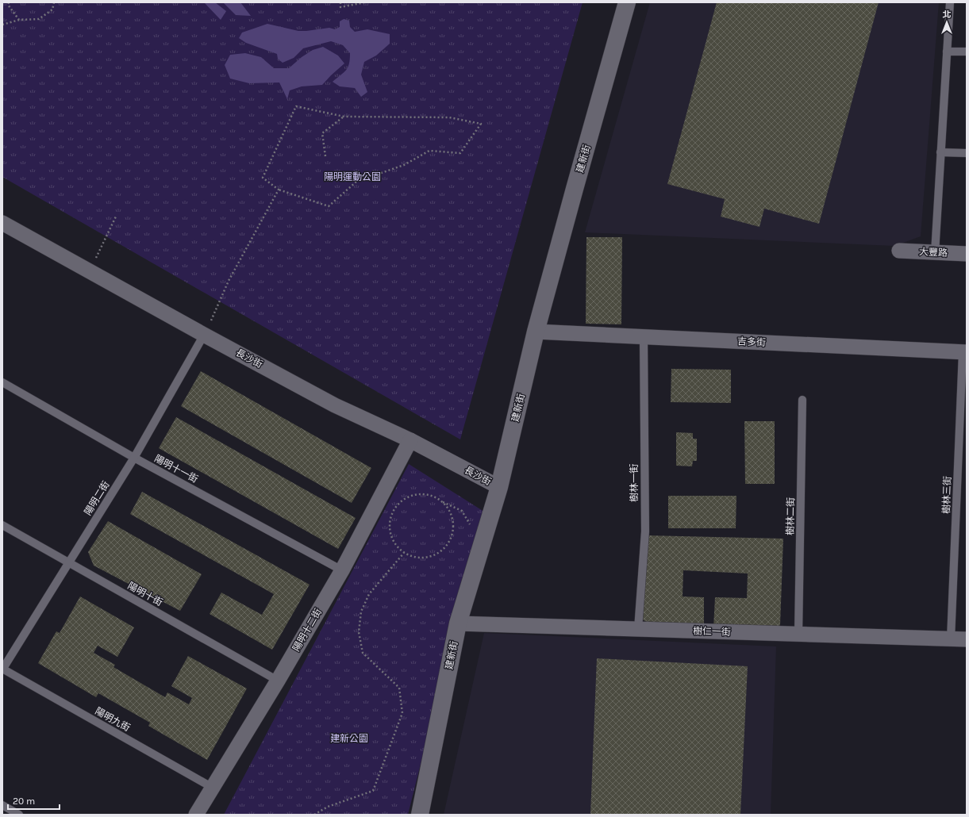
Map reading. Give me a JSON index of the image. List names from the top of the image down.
{
  "streets": {
    "street": [
      "建新街",
      "大豐路",
      "吉多街",
      "長沙街",
      "陽明十二街",
      "樹仁一街"
    ],
    "lane": [
      "陽明十一街",
      "樹林一街",
      "樹林三街",
      "陽明二街",
      "樹林二街",
      "陽明十街",
      "陽明九街"
    ]
  },
  "crossings": [
    ["建新街", "吉多街"],
    ["建新街", "長沙街"],
    ["建新街", "樹仁一街"],
    ["吉多街", "樹林一街"],
    ["吉多街", "樹林三街"],
    ["長沙街", "陽明二街"],
    ["長沙街", "陽明十二街"],
    ["陽明十一街", "陽明二街"],
    ["陽明十一街", "陽明十二街"],
    ["樹林一街", "樹仁一街"],
    ["樹林三街", "樹仁一街"],
    ["陽明二街", "陽明十街"],
    ["陽明二街", "陽明九街"],
    ["樹林二街", "樹仁一街"],
    ["陽明十街", "陽明十二街"],
    ["陽明十二街", "陽明九街"]
  ],
  "parks": ["陽明運動公園", "建新公園"],
  "scale_bar": "20 m",
  "north": "top"
}
